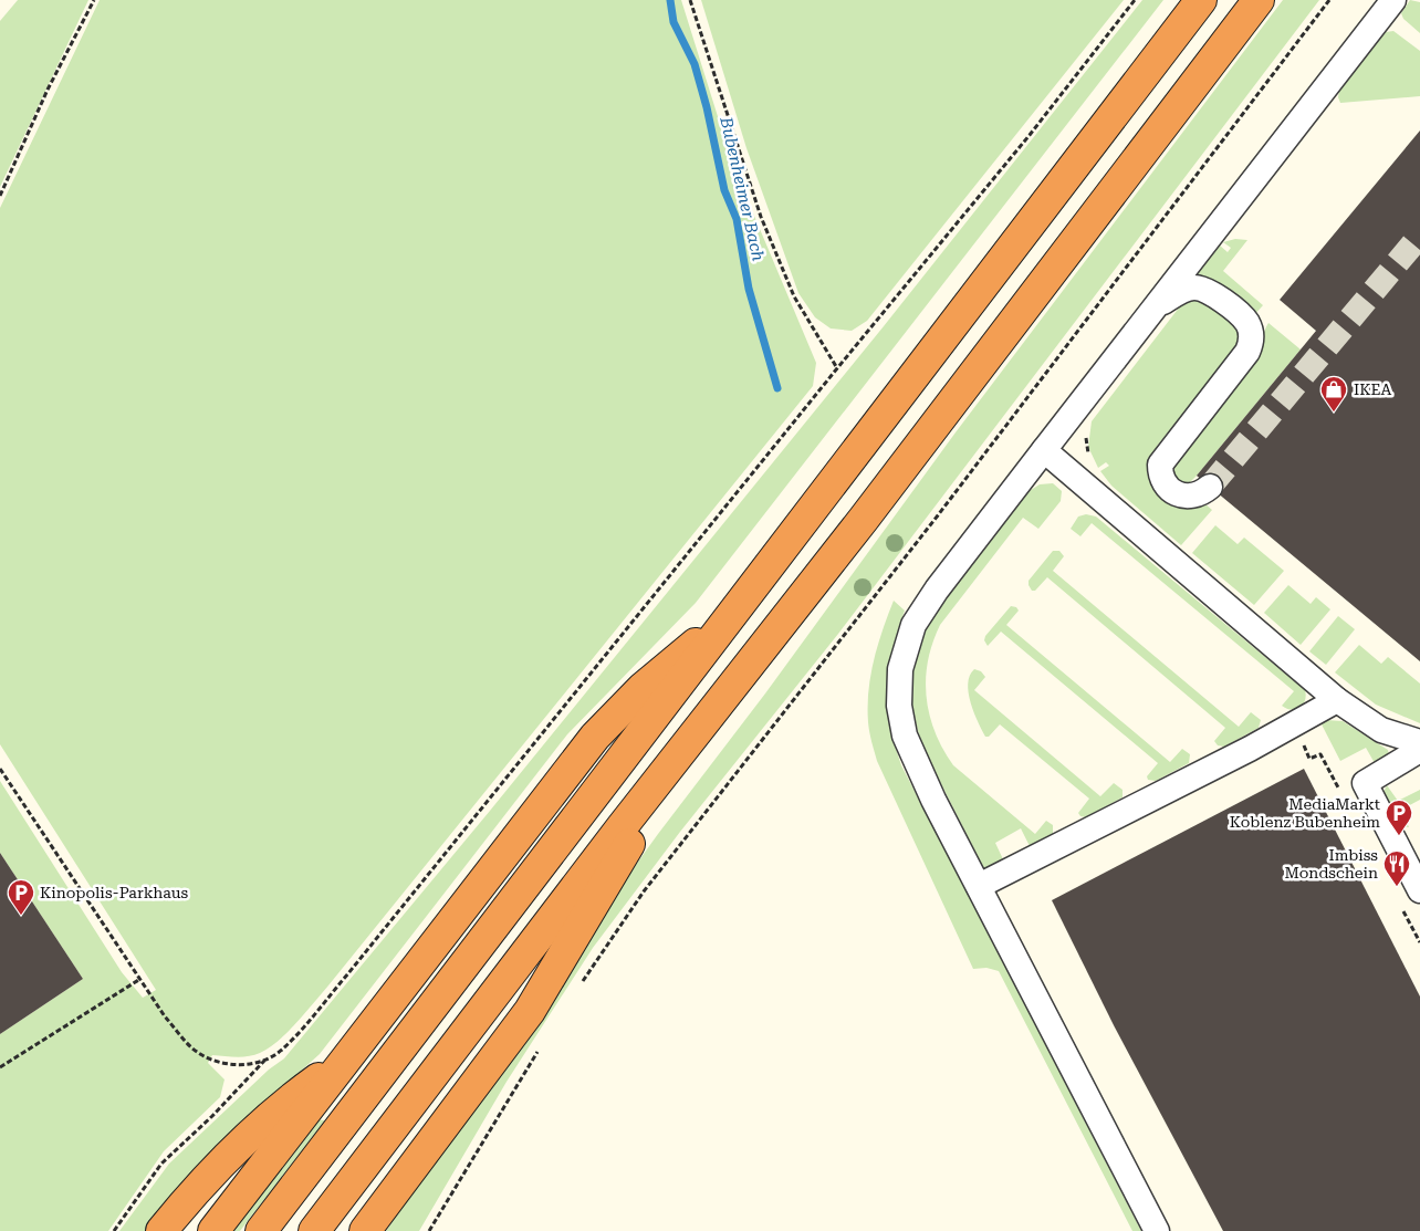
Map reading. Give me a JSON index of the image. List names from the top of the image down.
{
  "water": ["Bubenheimer Bach"],
  "places": {
    "shop": ["IKEA"],
    "parking": ["MediaMarkt Koblenz Bubenheim", "Kinopolis-Parkhaus"],
    "restaurant": ["Imbiss Mondschein"]
  }
}
